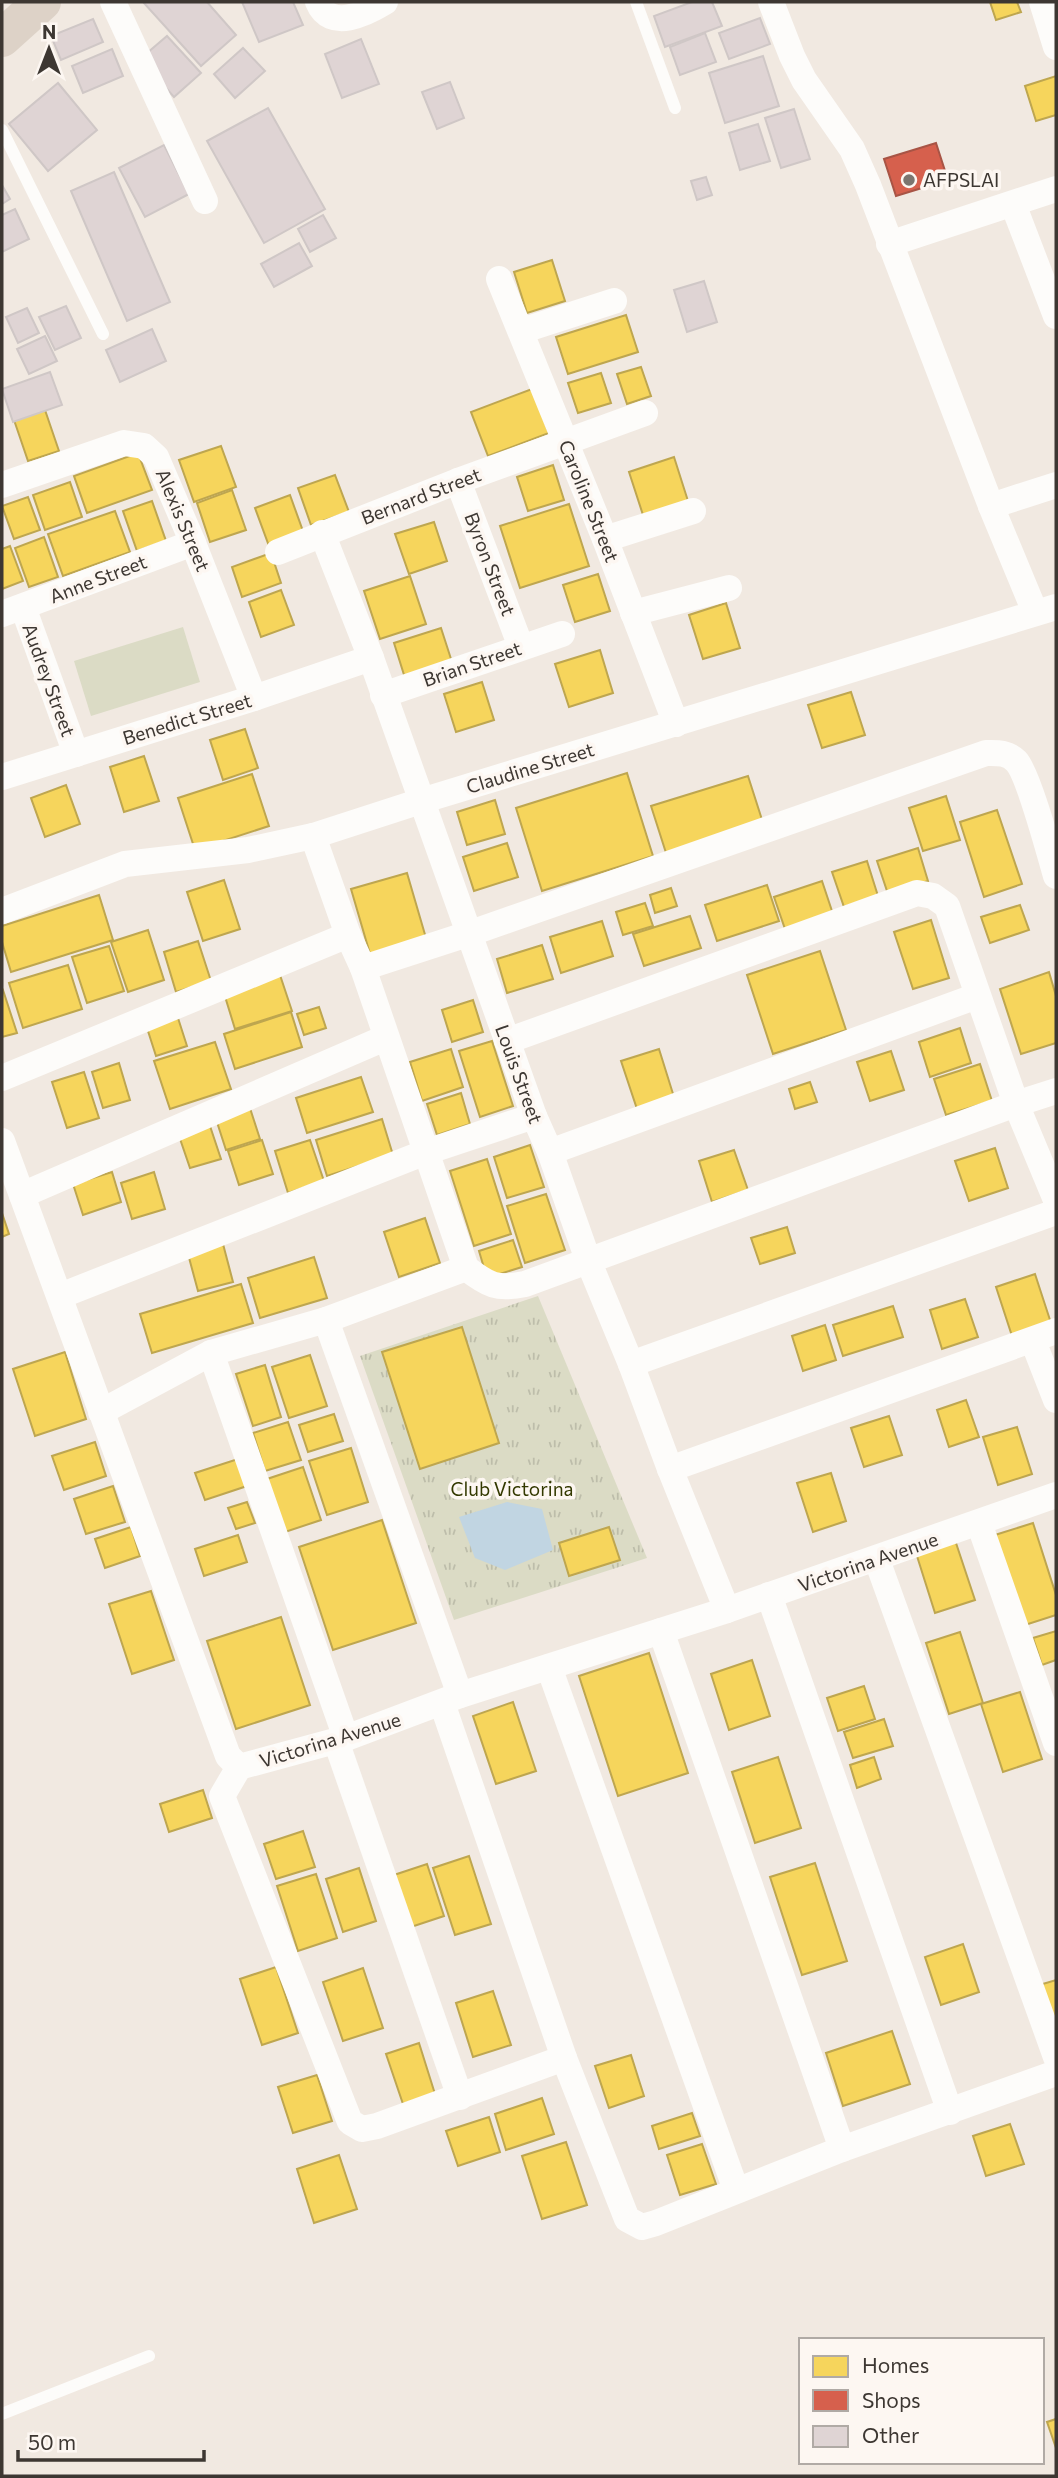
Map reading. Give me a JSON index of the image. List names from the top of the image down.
{
  "streets": {
    "street": [
      "Bernard Street",
      "Caroline Street",
      "Alexis Street",
      "Byron Street",
      "Anne Street",
      "Brian Street",
      "Audrey Street",
      "Benedict Street",
      "Claudine Street",
      "Louis Street",
      "Victorina Avenue"
    ]
  },
  "crossings": [
    ["Bernard Street", "Caroline Street"],
    ["Bernard Street", "Byron Street"],
    ["Bernard Street", "Louis Street"],
    ["Caroline Street", "Claudine Street"],
    ["Alexis Street", "Anne Street"],
    ["Alexis Street", "Benedict Street"],
    ["Byron Street", "Brian Street"],
    ["Anne Street", "Audrey Street"],
    ["Brian Street", "Louis Street"],
    ["Audrey Street", "Benedict Street"],
    ["Benedict Street", "Louis Street"],
    ["Claudine Street", "Louis Street"],
    ["Louis Street", "Victorina Avenue"]
  ],
  "parks": ["Club Victorina"],
  "places": ["AFPSLAI"],
  "legend": ["Homes", "Shops", "Other"],
  "scale_bar": "50 m",
  "north": "top"
}
